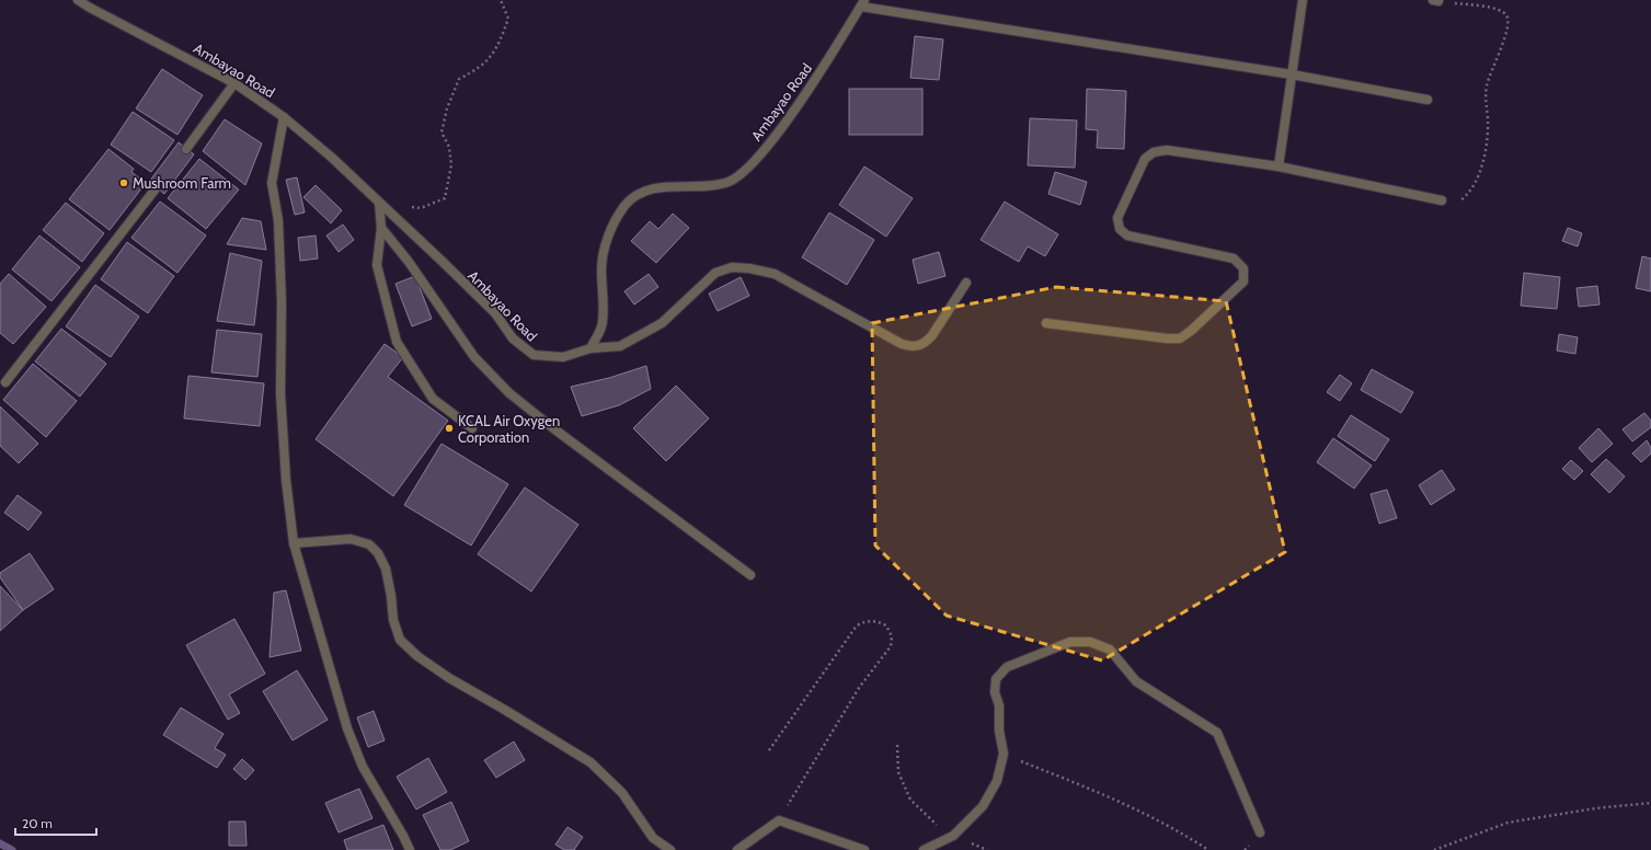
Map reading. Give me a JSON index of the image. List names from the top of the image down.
{
  "streets": {
    "street": ["Ambayao Road"]
  },
  "places": ["Mushroom Farm", "KCAL Air Oxygen Corporation"],
  "scale_bar": "20 m"
}
